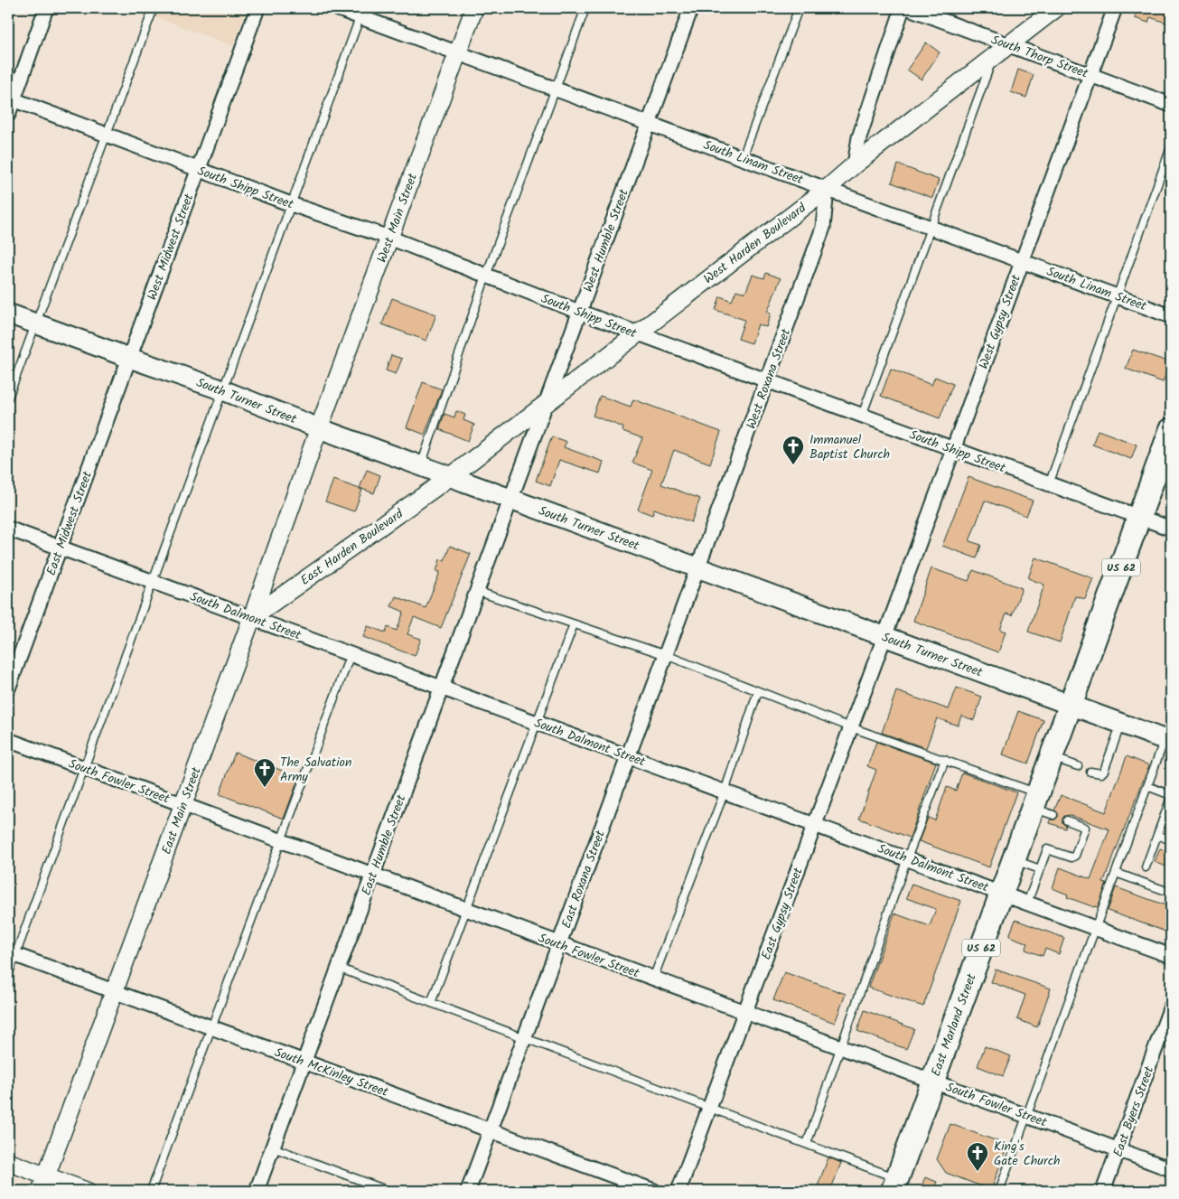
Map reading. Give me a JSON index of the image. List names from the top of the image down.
{
  "streets": {
    "highway": ["US 62", "East Marland Street"],
    "main road": ["South Turner Street"],
    "street": [
      "South Thorp Street",
      "South Linam Street",
      "South Shipp Street",
      "West Main Street",
      "West Humble Street",
      "West Harden Boulevard",
      "West Midwest Street",
      "West Gypsy Street",
      "West Roxana Street",
      "East Midwest Street",
      "East Harden Boulevard",
      "South Dalmont Street",
      "South Fowler Street",
      "East Main Street",
      "East Humble Street",
      "East Roxana Street",
      "East Gypsy Street",
      "South McKinley Street",
      "East Byers Street"
    ]
  },
  "crossings": [
    ["South Thorp Street", "West Harden Boulevard"],
    ["South Thorp Street", "West Gypsy Street"],
    ["South Linam Street", "West Main Street"],
    ["South Linam Street", "West Humble Street"],
    ["South Linam Street", "West Harden Boulevard"],
    ["South Linam Street", "West Gypsy Street"],
    ["South Linam Street", "West Roxana Street"],
    ["South Shipp Street", "West Main Street"],
    ["South Shipp Street", "West Humble Street"],
    ["South Shipp Street", "West Harden Boulevard"],
    ["South Shipp Street", "West Midwest Street"],
    ["South Shipp Street", "West Gypsy Street"],
    ["South Shipp Street", "West Roxana Street"],
    ["South Shipp Street", "US 62"],
    ["West Main Street", "South Turner Street"],
    ["West Main Street", "East Main Street"],
    ["West Humble Street", "West Harden Boulevard"],
    ["West Humble Street", "South Turner Street"],
    ["West Humble Street", "East Humble Street"],
    ["West Harden Boulevard", "West Roxana Street"],
    ["West Harden Boulevard", "South Turner Street"],
    ["West Harden Boulevard", "East Harden Boulevard"],
    ["West Midwest Street", "South Turner Street"],
    ["West Midwest Street", "East Midwest Street"],
    ["West Gypsy Street", "South Turner Street"],
    ["West Gypsy Street", "East Gypsy Street"],
    ["West Roxana Street", "South Turner Street"],
    ["West Roxana Street", "East Roxana Street"],
    ["South Turner Street", "East Midwest Street"],
    ["South Turner Street", "East Harden Boulevard"],
    ["South Turner Street", "US 62"],
    ["South Turner Street", "East Main Street"],
    ["South Turner Street", "East Humble Street"],
    ["South Turner Street", "East Roxana Street"],
    ["South Turner Street", "East Gypsy Street"],
    ["South Turner Street", "East Marland Street"],
    ["East Midwest Street", "South Dalmont Street"],
    ["East Harden Boulevard", "South Dalmont Street"],
    ["East Harden Boulevard", "East Main Street"],
    ["US 62", "East Marland Street"],
    ["South Dalmont Street", "East Main Street"],
    ["South Dalmont Street", "East Humble Street"],
    ["South Dalmont Street", "East Roxana Street"],
    ["South Dalmont Street", "East Gypsy Street"],
    ["South Dalmont Street", "East Marland Street"],
    ["South Fowler Street", "East Main Street"],
    ["South Fowler Street", "East Humble Street"],
    ["South Fowler Street", "East Roxana Street"],
    ["South Fowler Street", "East Gypsy Street"],
    ["South Fowler Street", "East Marland Street"],
    ["South Fowler Street", "East Byers Street"],
    ["East Main Street", "South McKinley Street"],
    ["East Humble Street", "South McKinley Street"],
    ["East Roxana Street", "South McKinley Street"]
  ],
  "places": {
    "church": ["Immanuel Baptist Church", "The Salvation Army", "King's Gate Church"]
  }
}
